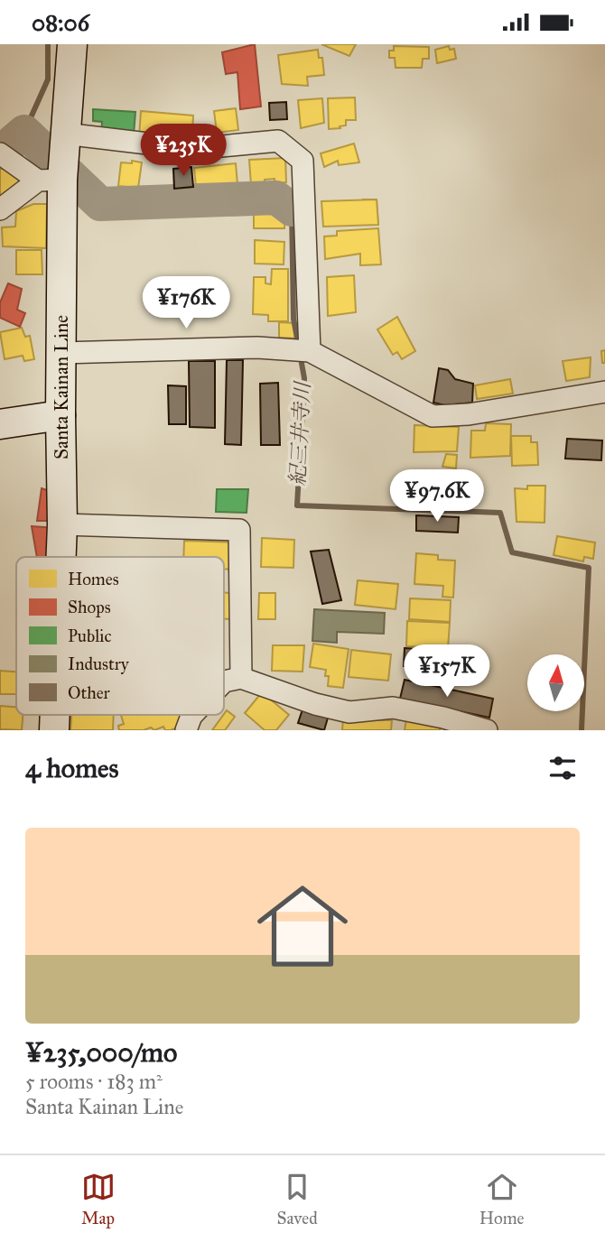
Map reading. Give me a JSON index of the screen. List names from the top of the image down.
{
  "streets": {
    "main road": ["Santa Kainan Line"]
  },
  "water": ["紀三井寺川"],
  "legend": [
    "Homes",
    "Shops",
    "Public",
    "Industry",
    "Other"
  ],
  "north": "top",
  "page": {
    "status": "08:06",
    "price": [
      "¥235K",
      "¥176K",
      "¥97.6K",
      "¥157K"
    ],
    "heading": "4 homes",
    "list": [
      {
        "name": "¥235,000/mo",
        "note": "5 rooms · 183 m² · Santa Kainan Line"
      }
    ],
    "tabs": ["Map", "Saved", "Home"]
  }
}
